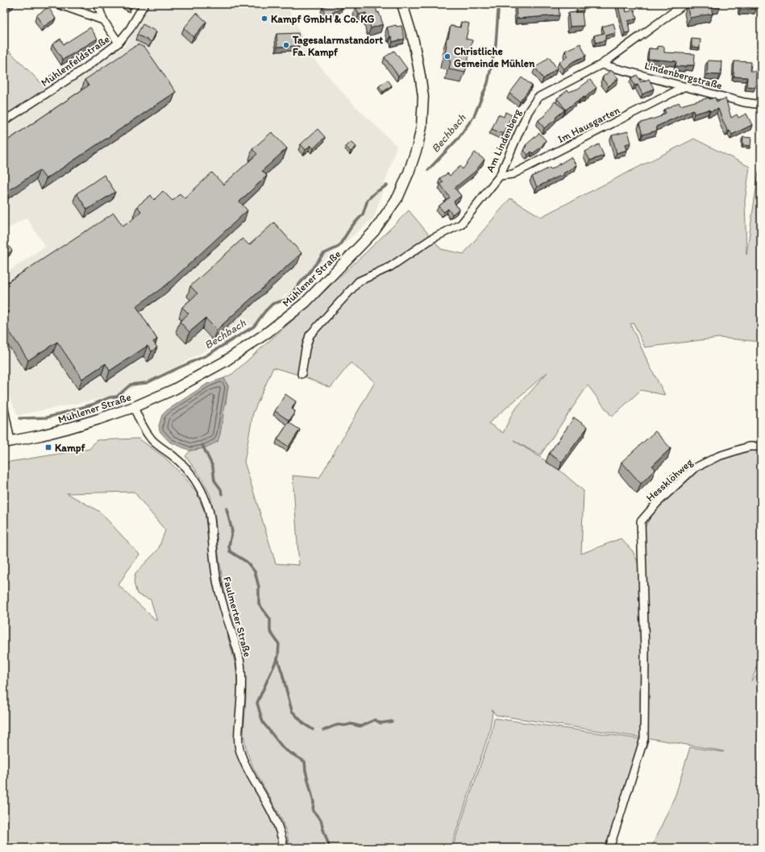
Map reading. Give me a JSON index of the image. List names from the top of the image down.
{
  "streets": {
    "main road": ["Mühlener Straße"],
    "street": [
      "Mühlenfeldstraße",
      "Lindenbergstraße",
      "Im Hausgarten",
      "Am Lindenberg",
      "Hessklöhweg",
      "Faulmerter Straße"
    ]
  },
  "crossings": [
    ["Lindenbergstraße", "Im Hausgarten"],
    ["Lindenbergstraße", "Am Lindenberg"],
    ["Im Hausgarten", "Am Lindenberg"],
    ["Mühlener Straße", "Faulmerter Straße"]
  ],
  "water": ["Bechbach"],
  "places": {
    "other": ["Kampf GmbH & Co. KG", "Tagesalarmstandort Fa. Kampf", "Christliche Gemeinde Mühlen"],
    "transit": ["Kampf"]
  }
}
